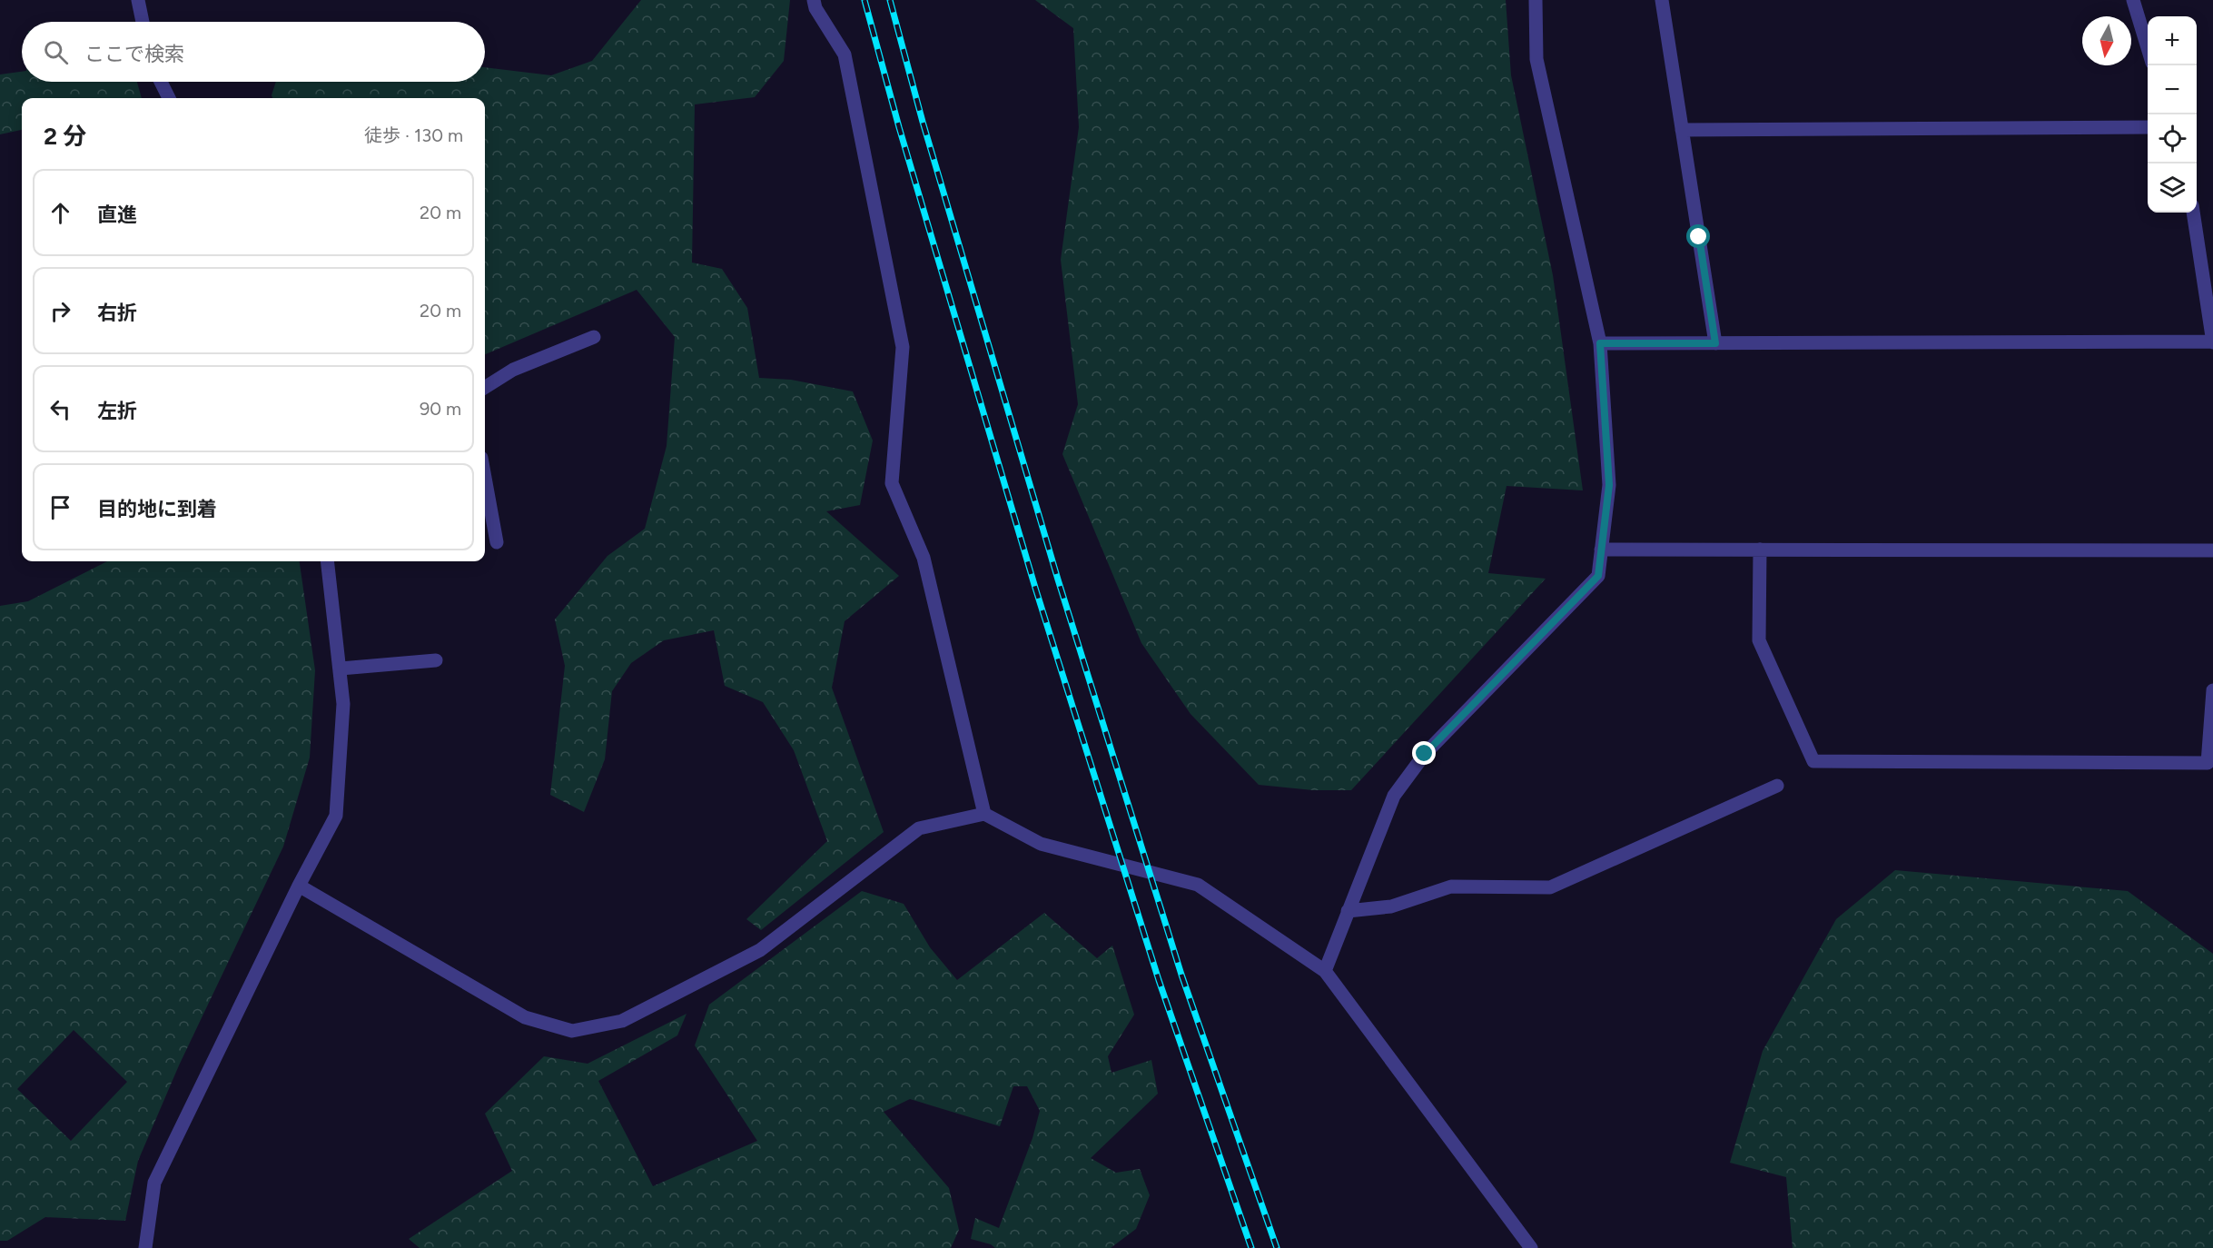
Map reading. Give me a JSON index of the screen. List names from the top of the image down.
{
  "north": "bottom",
  "page": {
    "map_buttons": ["+", "−"],
    "search": "ここで検索",
    "heading": ["2 分", "徒歩 · 130 m"],
    "list": [
      ["直進", "20 m"],
      ["右折", "20 m"],
      ["左折", "90 m"],
      "目的地に到着"
    ]
  }
}
